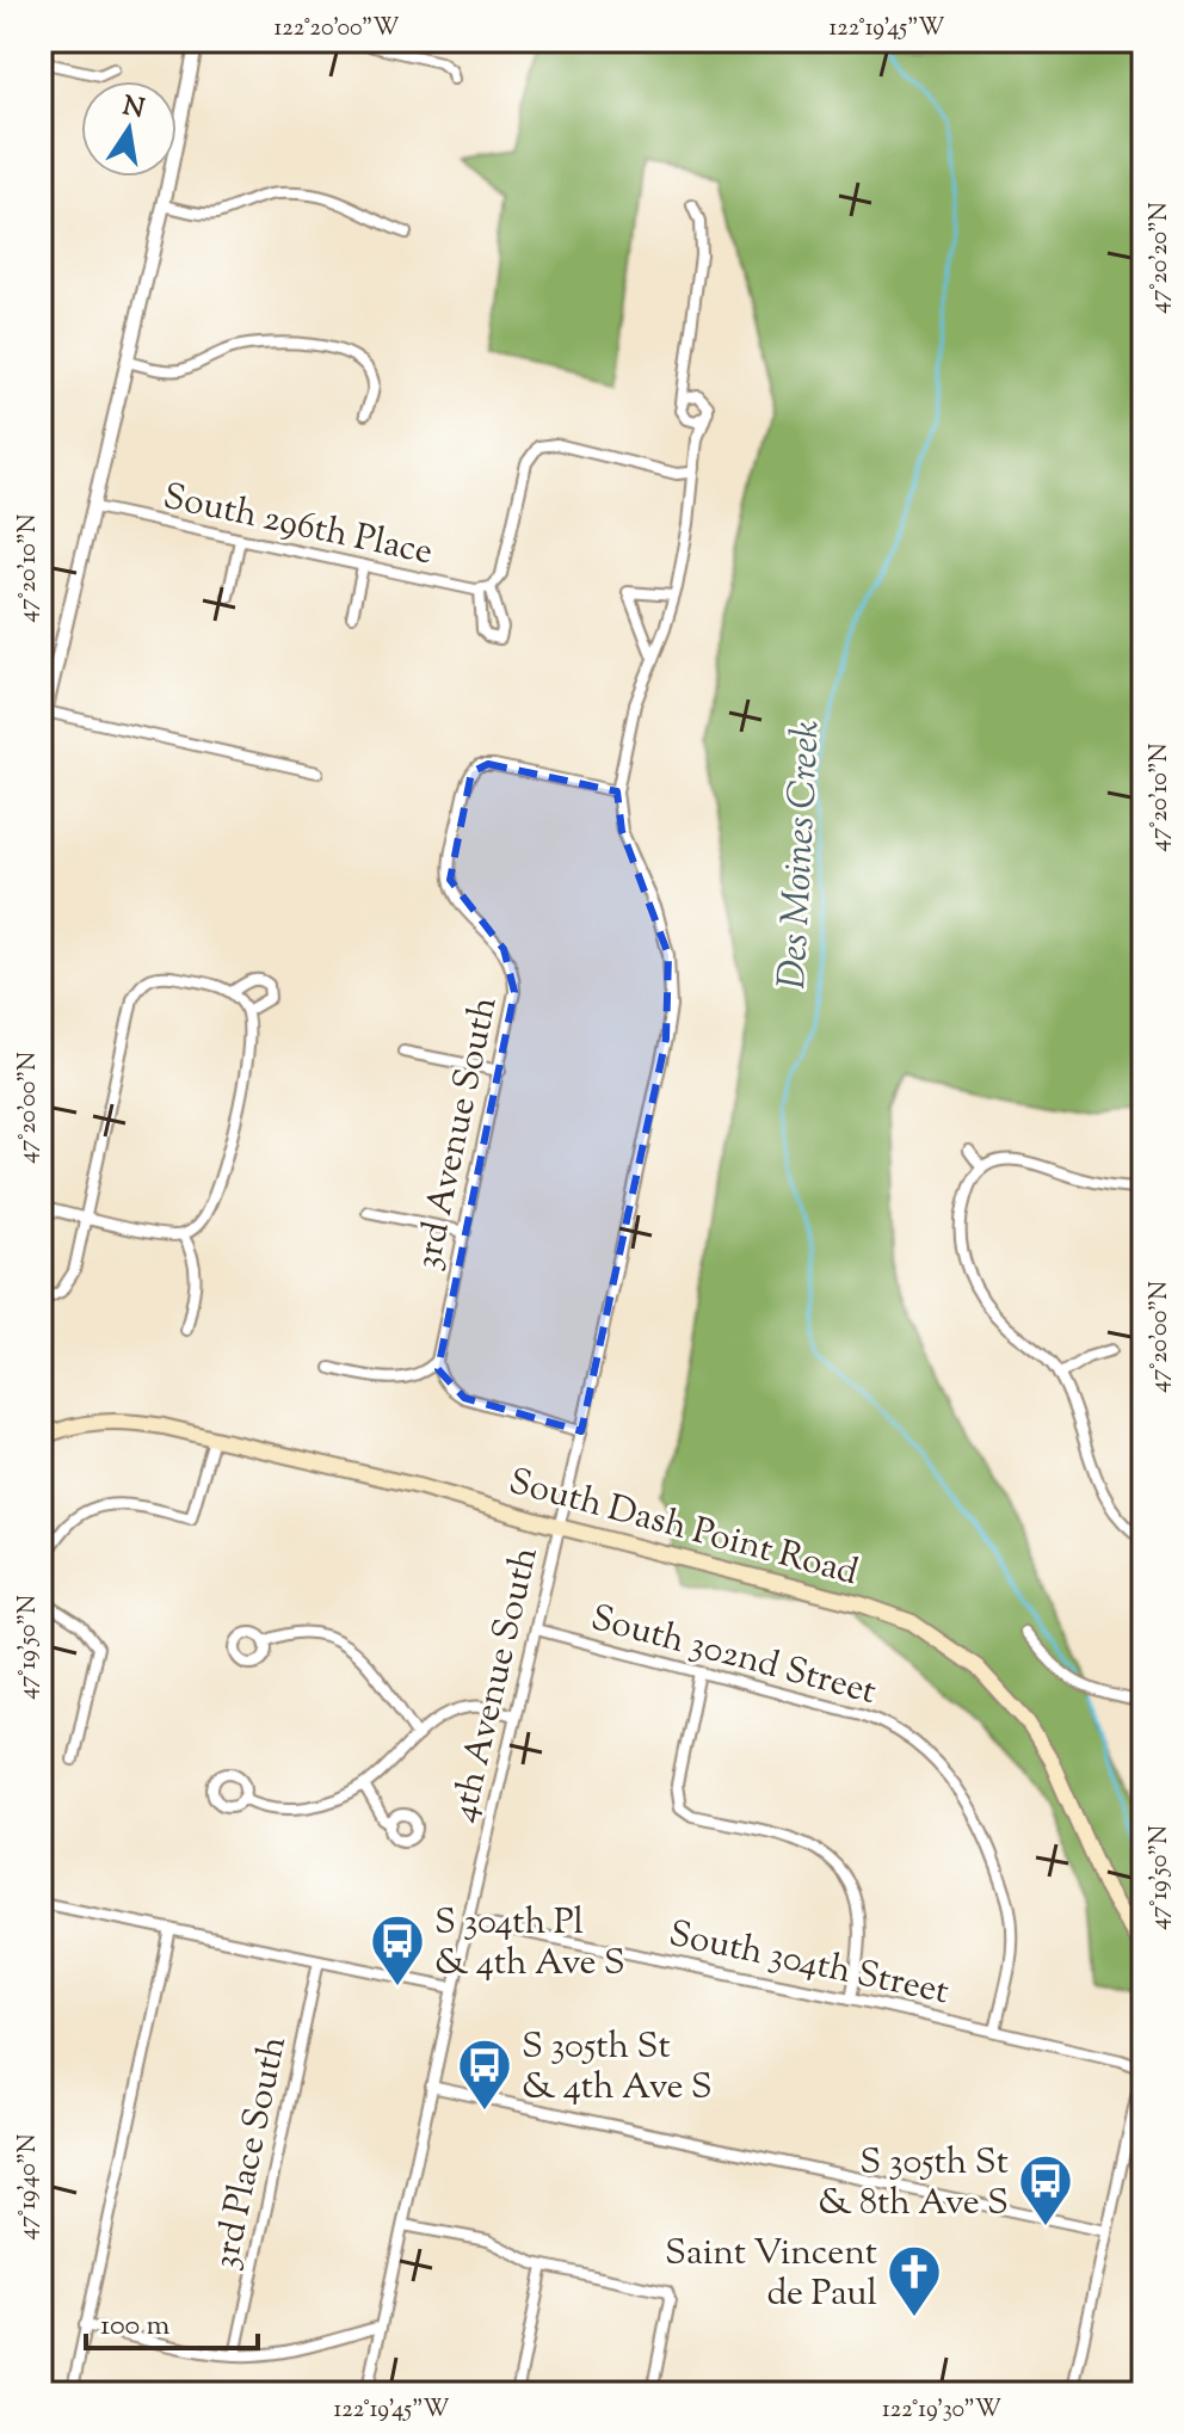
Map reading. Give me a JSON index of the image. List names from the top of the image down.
{
  "streets": {
    "main road": ["South Dash Point Road"],
    "street": [
      "South 296th Place",
      "3rd Avenue South",
      "South 302nd Street",
      "4th Avenue South",
      "South 304th Street",
      "3rd Place South"
    ]
  },
  "crossings": [
    ["South 296th Place", "4th Avenue South"],
    ["3rd Avenue South", "4th Avenue South"],
    ["South Dash Point Road", "4th Avenue South"],
    ["South 302nd Street", "4th Avenue South"],
    ["South 302nd Street", "South 304th Street"],
    ["4th Avenue South", "South 304th Street"]
  ],
  "water": ["Des Moines Creek"],
  "places": {
    "bus stop": ["S 304th Pl & 4th Ave S", "S 305th St & 4th Ave S", "S 305th St & 8th Ave S"],
    "church": ["Saint Vincent de Paul"]
  },
  "scale_bar": "100 m",
  "north": "top",
  "coordinates": [
    "122°20'00\"W",
    "122°19'45\"W",
    "47°20'20\"N",
    "47°20'10\"N",
    "47°20'00\"N",
    "47°19'50\"N",
    "47°19'40\"N",
    "122°19'30\"W"
  ]
}
